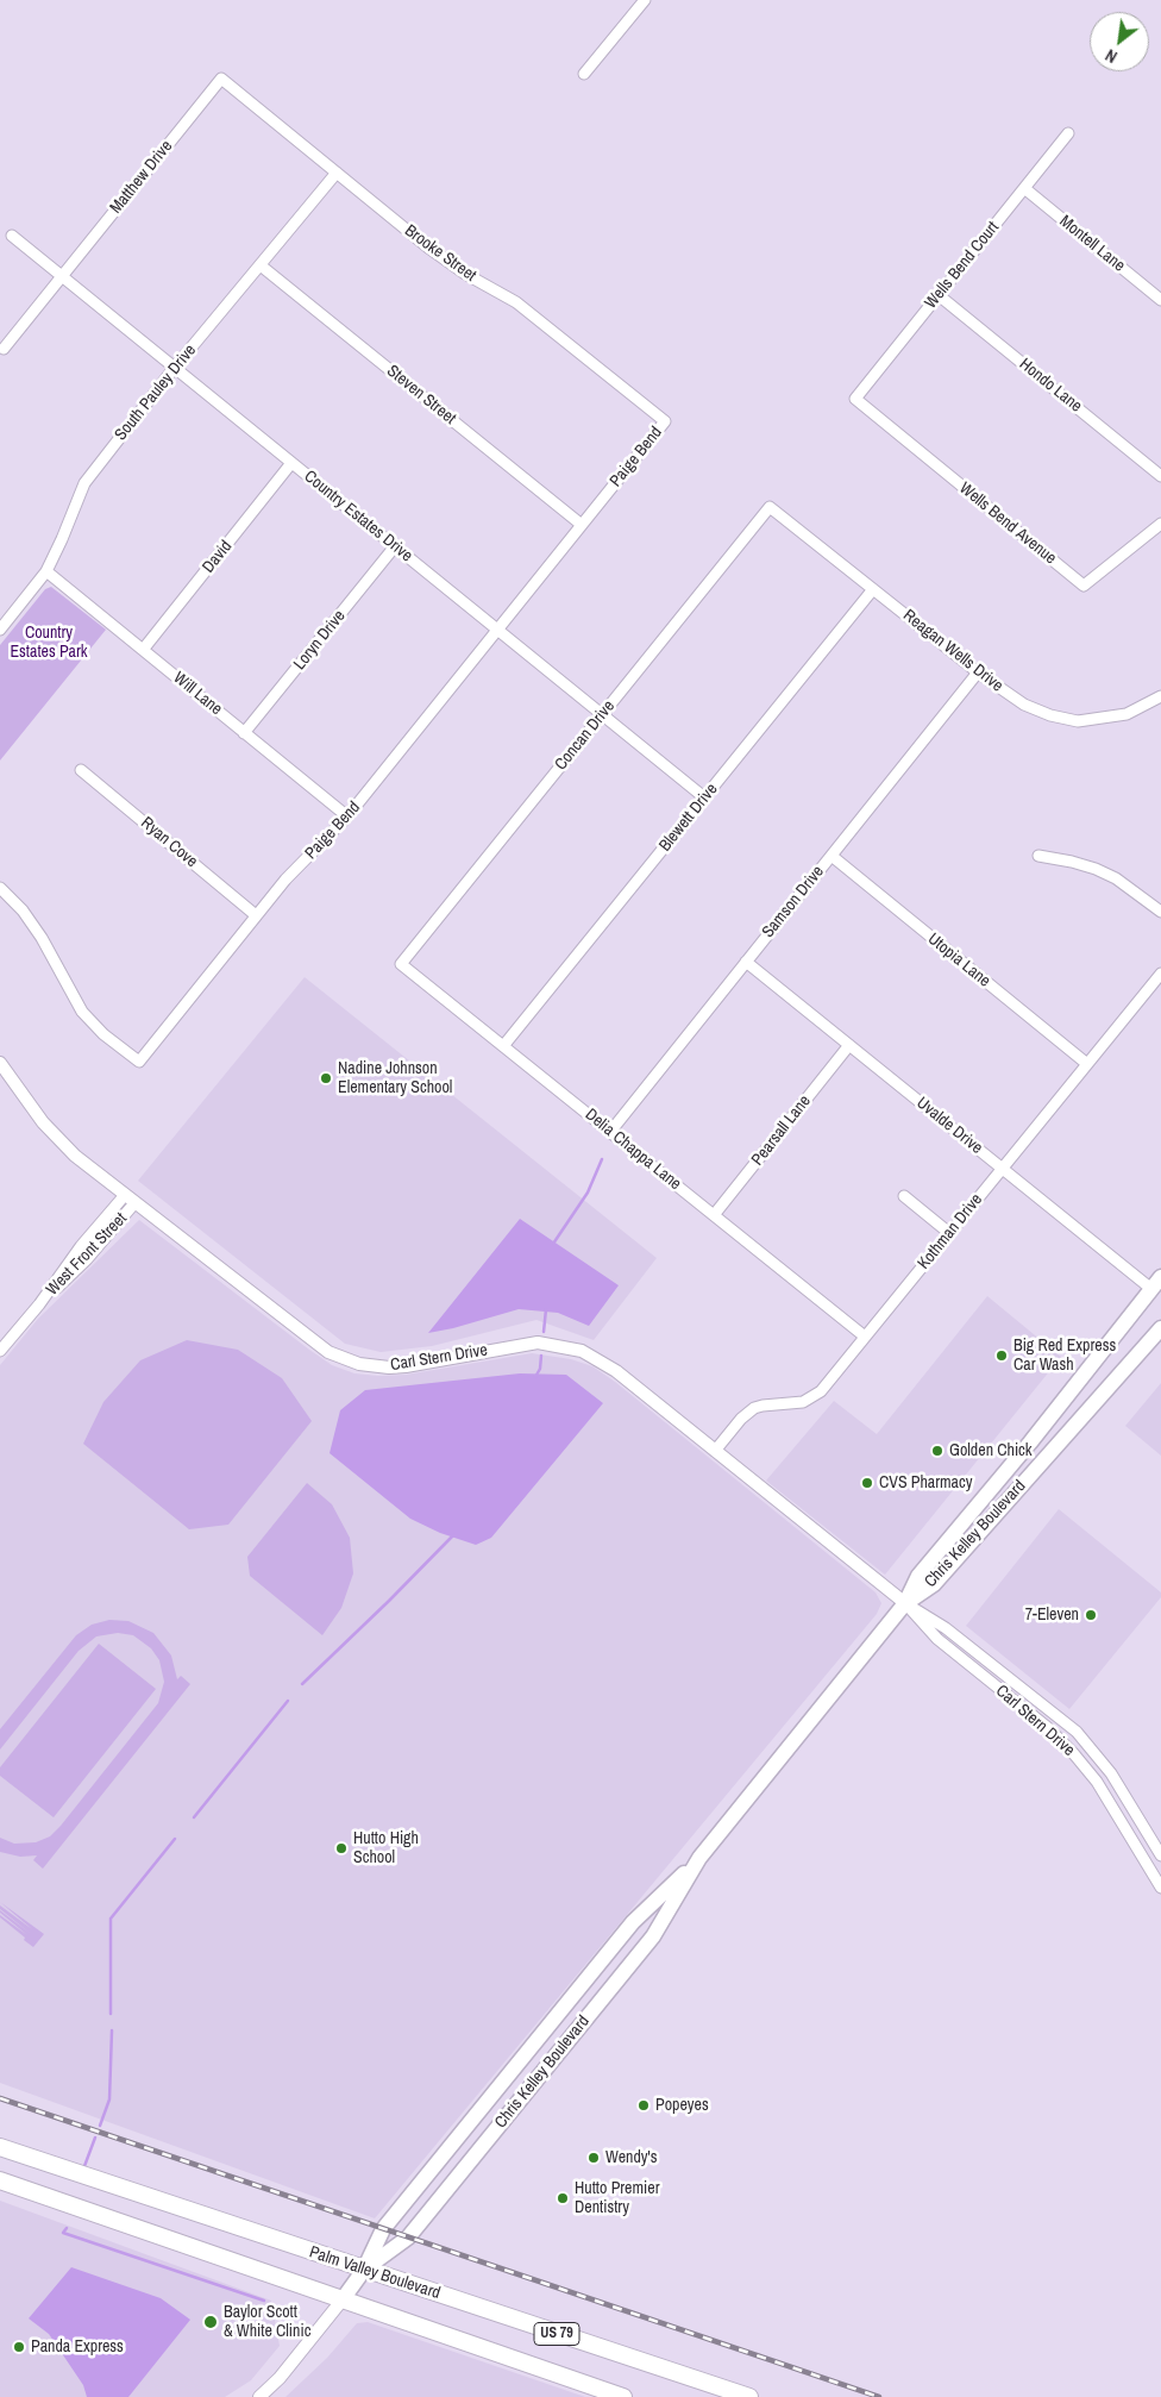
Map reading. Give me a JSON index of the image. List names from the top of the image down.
{
  "streets": {
    "highway": ["Palm Valley Boulevard", "US 79"],
    "main road": ["Chris Kelley Boulevard"],
    "street": [
      "Matthew Drive",
      "Montell Lane",
      "Brooke Street",
      "Wells Bend Court",
      "Hondo Lane",
      "South Pauley Drive",
      "Steven Street",
      "Paige Bend",
      "Country Estates Drive",
      "Wells Bend Avenue",
      "David",
      "Loryn Drive",
      "Reagan Wells Drive",
      "Will Lane",
      "Concan Drive",
      "Blewett Drive",
      "Ryan Cove",
      "Samson Drive",
      "Utopia Lane",
      "Uvalde Drive",
      "Pearsall Lane",
      "Delia Chappa Lane",
      "Kothman Drive",
      "West Front Street",
      "Carl Stern Drive"
    ]
  },
  "crossings": [
    ["Matthew Drive", "Brooke Street"],
    ["Matthew Drive", "Country Estates Drive"],
    ["Montell Lane", "Wells Bend Court"],
    ["Brooke Street", "South Pauley Drive"],
    ["Brooke Street", "Paige Bend"],
    ["Wells Bend Court", "Hondo Lane"],
    ["Wells Bend Court", "Wells Bend Avenue"],
    ["South Pauley Drive", "Steven Street"],
    ["South Pauley Drive", "Country Estates Drive"],
    ["South Pauley Drive", "Will Lane"],
    ["Steven Street", "Paige Bend"],
    ["Paige Bend", "Country Estates Drive"],
    ["Paige Bend", "Will Lane"],
    ["Paige Bend", "Ryan Cove"],
    ["Country Estates Drive", "David"],
    ["Country Estates Drive", "Loryn Drive"],
    ["Country Estates Drive", "Concan Drive"],
    ["Country Estates Drive", "Blewett Drive"],
    ["David", "Will Lane"],
    ["Loryn Drive", "Will Lane"],
    ["Reagan Wells Drive", "Concan Drive"],
    ["Reagan Wells Drive", "Blewett Drive"],
    ["Reagan Wells Drive", "Samson Drive"],
    ["Concan Drive", "Delia Chappa Lane"],
    ["Blewett Drive", "Delia Chappa Lane"],
    ["Samson Drive", "Utopia Lane"],
    ["Samson Drive", "Uvalde Drive"],
    ["Samson Drive", "Delia Chappa Lane"],
    ["Utopia Lane", "Kothman Drive"],
    ["Uvalde Drive", "Pearsall Lane"],
    ["Uvalde Drive", "Kothman Drive"],
    ["Uvalde Drive", "Chris Kelley Boulevard"],
    ["Pearsall Lane", "Delia Chappa Lane"],
    ["Delia Chappa Lane", "Kothman Drive"],
    ["Kothman Drive", "Carl Stern Drive"],
    ["West Front Street", "Carl Stern Drive"],
    ["Carl Stern Drive", "Chris Kelley Boulevard"],
    ["Chris Kelley Boulevard", "Palm Valley Boulevard"]
  ],
  "parks": ["Country Estates Park"],
  "places": [
    "Nadine Johnson Elementary School",
    "Big Red Express Car Wash",
    "Golden Chick",
    "CVS Pharmacy",
    "7-Eleven",
    "Hutto High School",
    "Popeyes",
    "Wendy's",
    "Hutto Premier Dentistry",
    "Baylor Scott & White Clinic",
    "Panda Express"
  ],
  "north": "bottom left"
}
